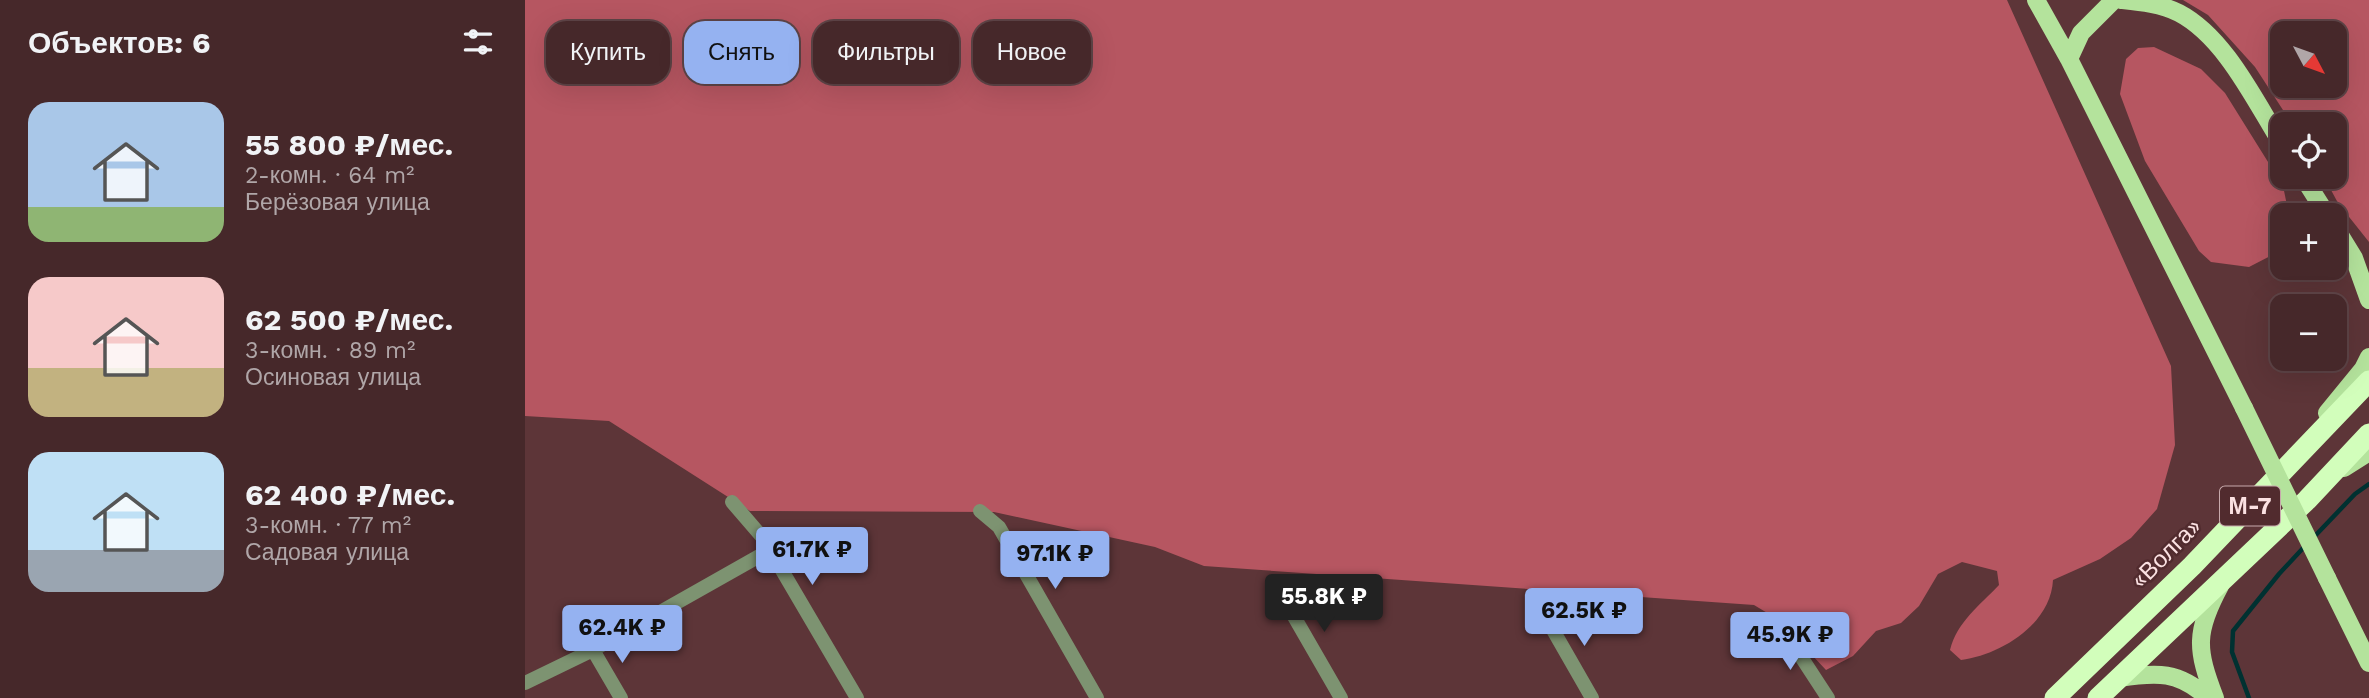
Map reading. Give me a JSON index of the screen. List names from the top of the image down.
{
  "streets": {
    "highway": ["М-7", "«Волга»"]
  },
  "north": "bottom right",
  "page": {
    "heading": "Объектов: 6",
    "map_buttons": ["+", "−"],
    "chip": [
      "Купить",
      "Снять",
      "Фильтры",
      "Новое"
    ],
    "list": [
      {
        "name": "55 800 ₽/мес.",
        "note": "2-комн. · 64 m² · Берёзовая улица"
      },
      {
        "name": "62 500 ₽/мес.",
        "note": "3-комн. · 89 m² · Осиновая улица"
      },
      {
        "name": "62 400 ₽/мес.",
        "note": "3-комн. · 77 m² · Садовая улица"
      }
    ],
    "price": [
      "61.7K ₽",
      "97.1K ₽",
      "55.8K ₽",
      "62.5K ₽",
      "62.4K ₽",
      "45.9K ₽"
    ]
  }
}
